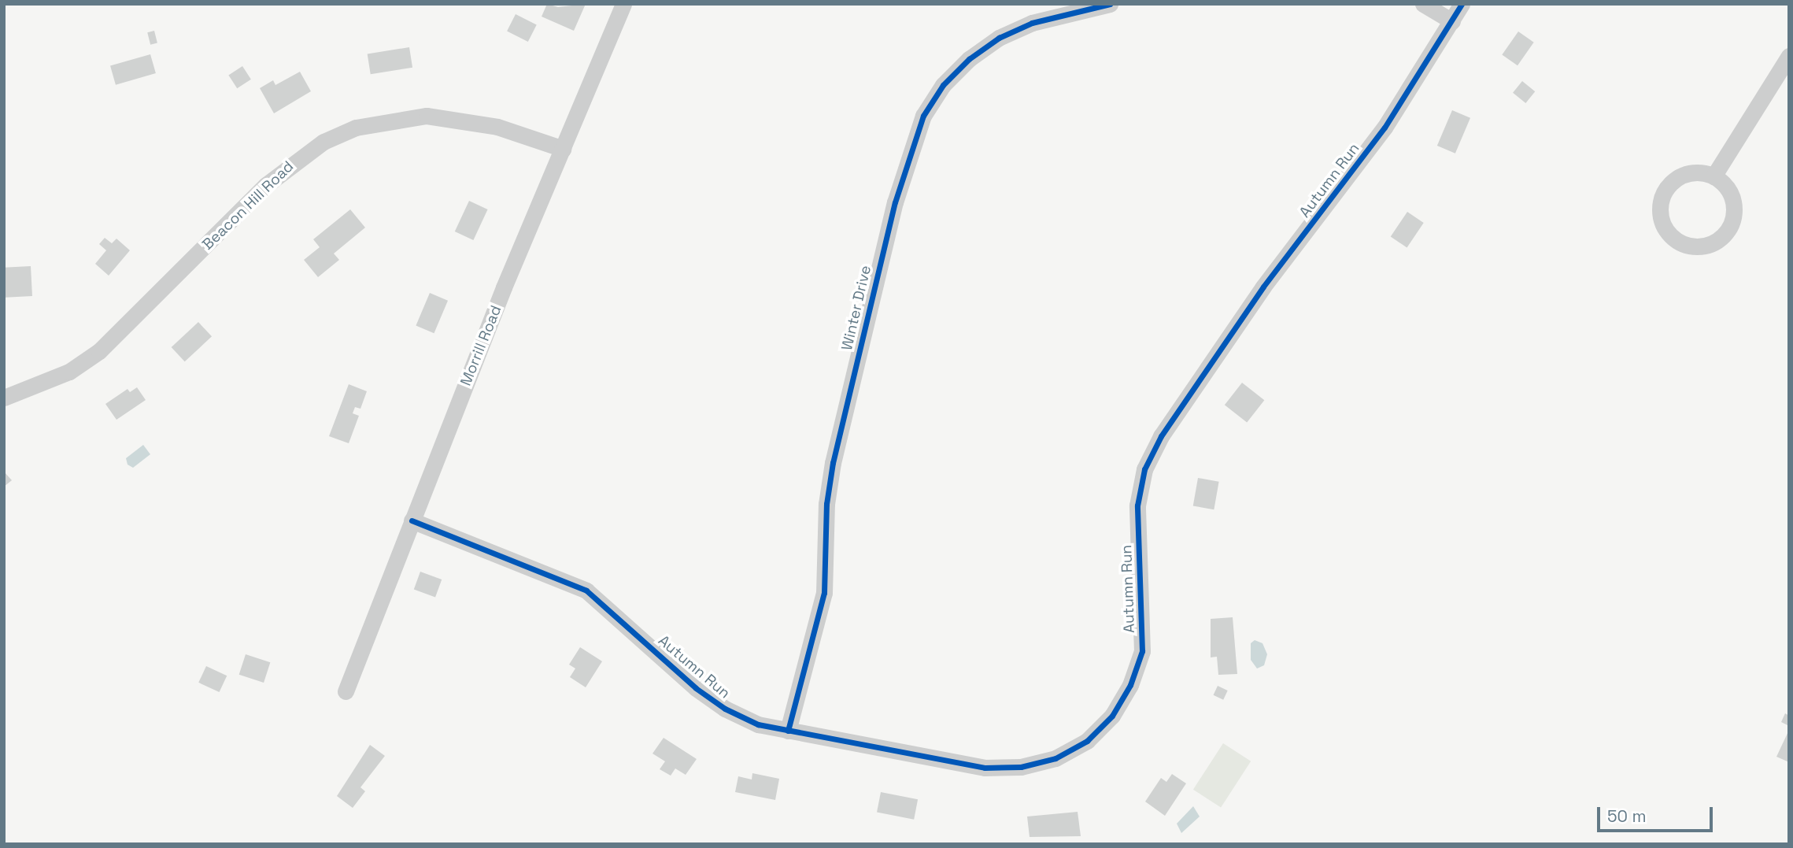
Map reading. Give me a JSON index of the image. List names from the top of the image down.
{
  "streets": {
    "street": [
      "Autumn Run",
      "Beacon Hill Road",
      "Winter Drive",
      "Morrill Road"
    ]
  },
  "crossings": [
    ["Autumn Run", "Winter Drive"],
    ["Autumn Run", "Morrill Road"],
    ["Beacon Hill Road", "Morrill Road"]
  ],
  "scale_bar": "50 m"
}
